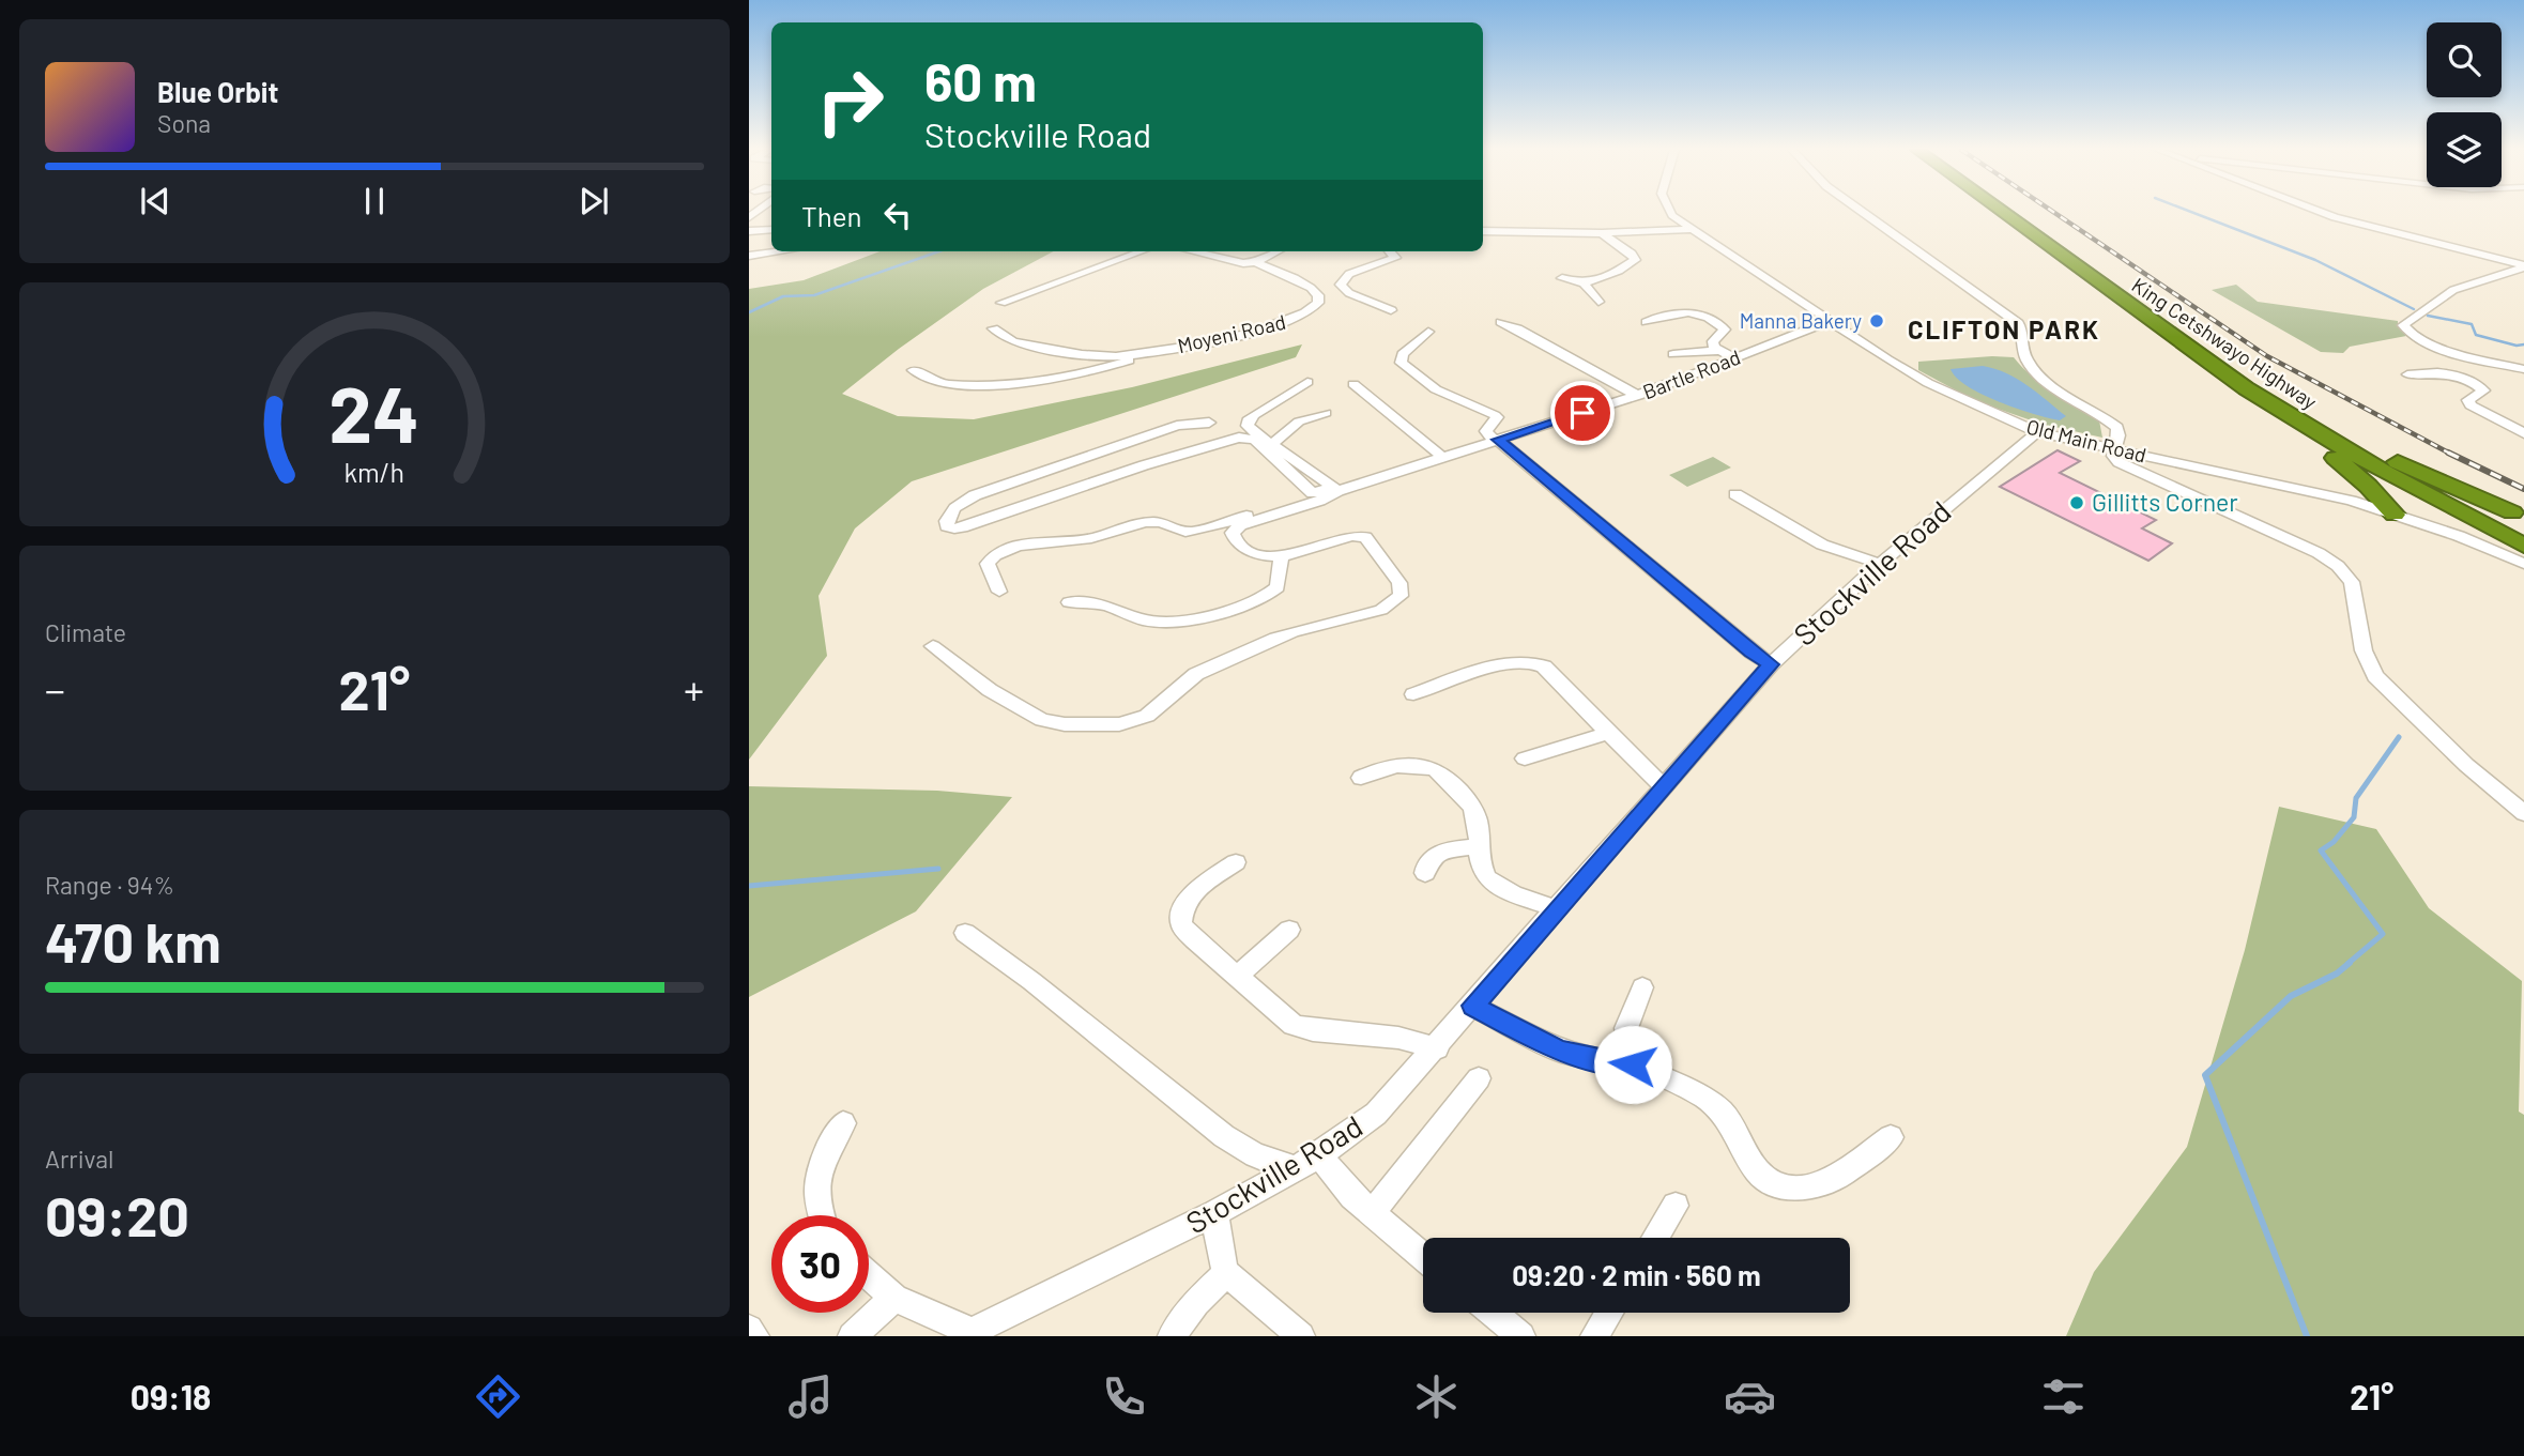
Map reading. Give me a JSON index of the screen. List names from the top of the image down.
{
  "streets": {
    "highway": ["King Cetshwayo Highway"],
    "street": [
      "Moyeni Road",
      "Bartle Road",
      "Old Main Road",
      "Stockville Road"
    ]
  },
  "crossings": [
    ["Bartle Road", "Old Main Road"],
    ["Old Main Road", "Stockville Road"]
  ],
  "districts": ["CLIFTON PARK"],
  "places": ["Manna Bakery", "Gillitts Corner"],
  "page": {
    "turn": ["60 m", "Stockville Road"],
    "song": ["Blue Orbit", "Sona"],
    "then": "Then",
    "tile": [
      "Climate",
      ["Range · 94%", "470 km"],
      ["Arrival", "09:20"]
    ],
    "heat": ["−", "21°", "+"],
    "limit": "30",
    "trip": "09:20 · 2 min · 560 m",
    "tabs": ["09:18", "21°"],
    "gauge": ["24", "km/h"]
  }
}
